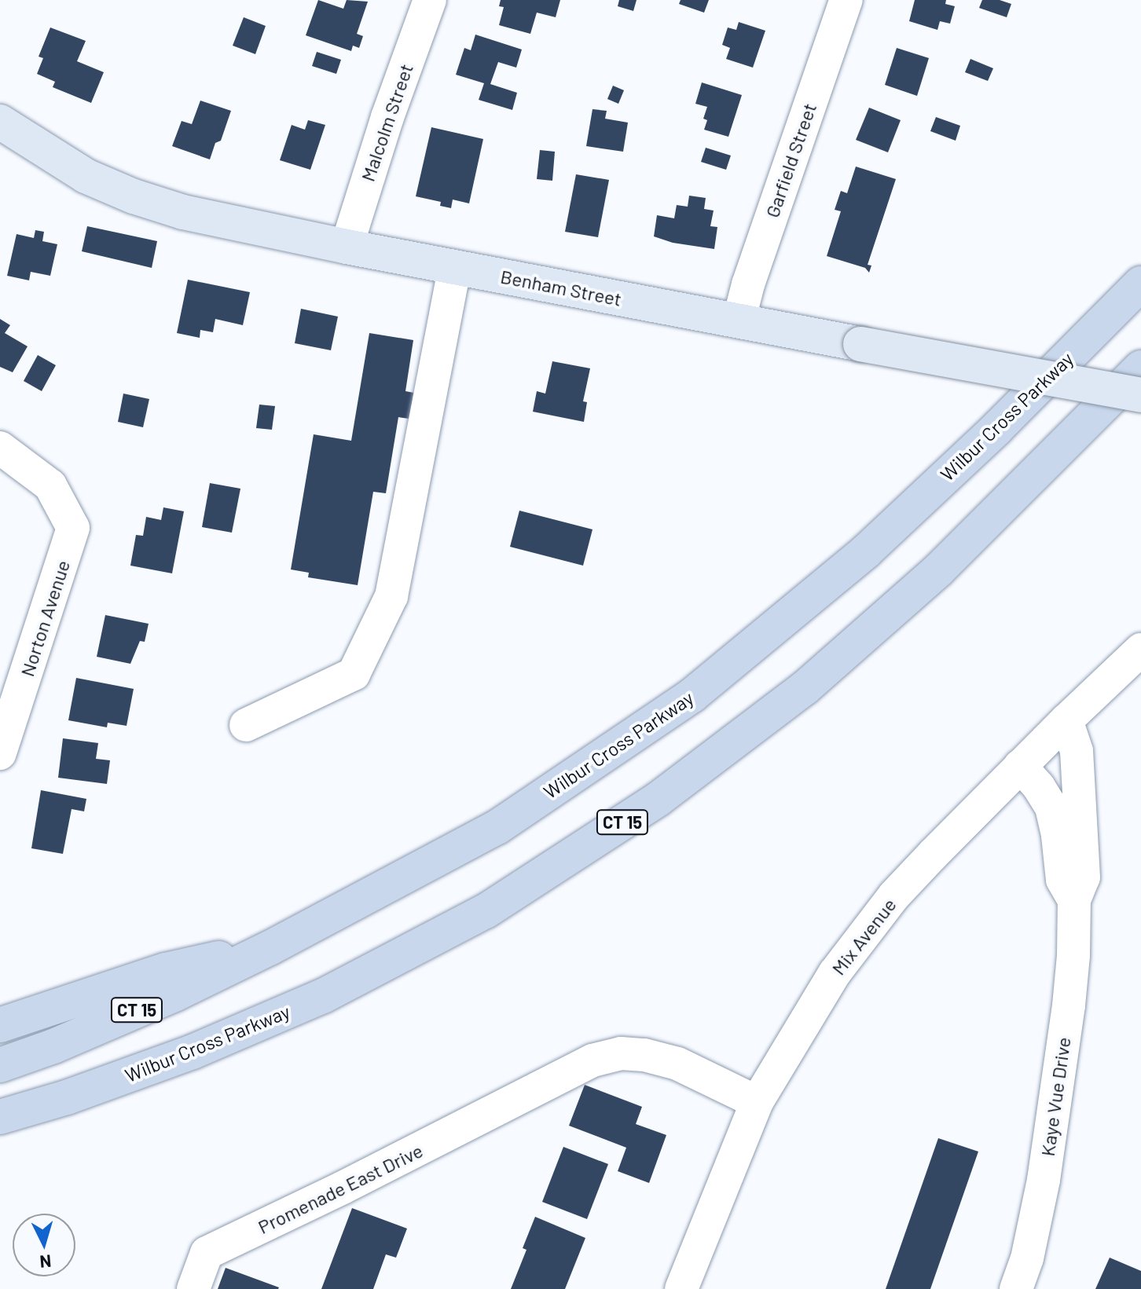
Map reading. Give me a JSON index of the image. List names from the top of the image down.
{
  "streets": {
    "highway": ["Wilbur Cross Parkway", "CT 15"],
    "main road": ["Benham Street"],
    "street": [
      "Malcolm Street",
      "Garfield Street",
      "Norton Avenue",
      "Mix Avenue",
      "Kaye Vue Drive",
      "Promenade East Drive"
    ]
  },
  "crossings": [
    ["Malcolm Street", "Benham Street"],
    ["Garfield Street", "Benham Street"],
    ["Mix Avenue", "Kaye Vue Drive"],
    ["Mix Avenue", "Promenade East Drive"]
  ],
  "north": "bottom"
}
